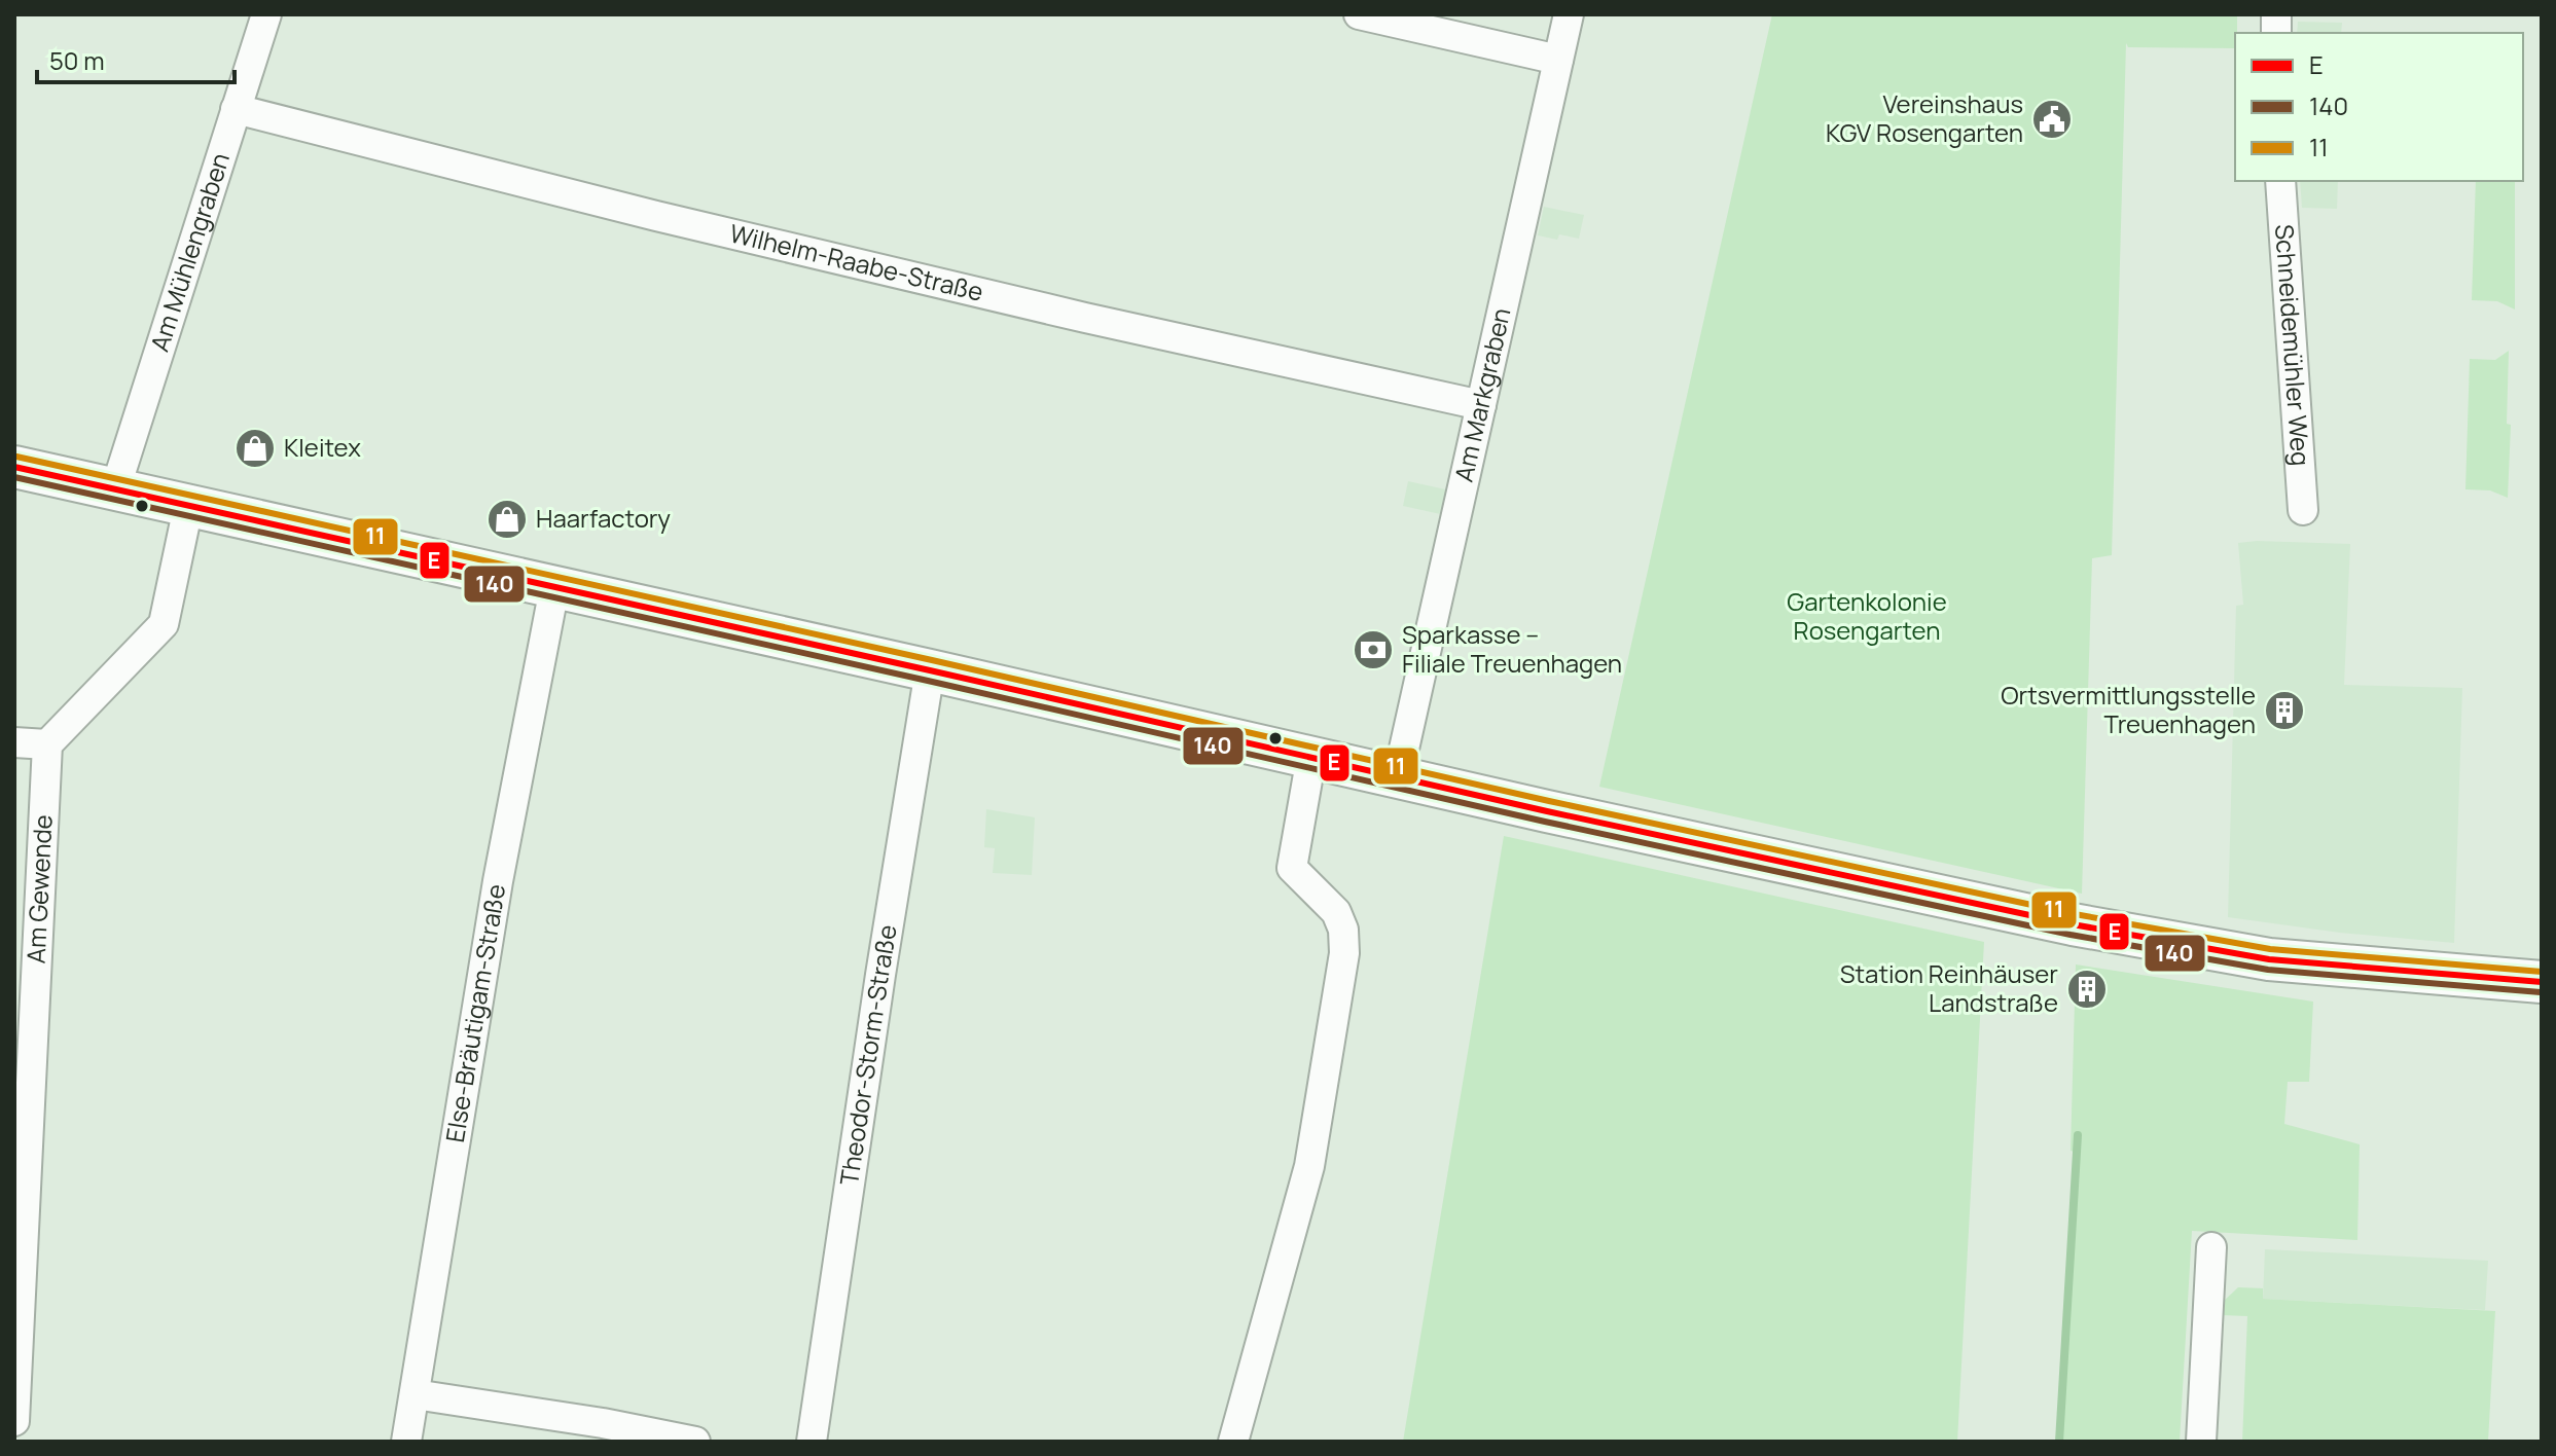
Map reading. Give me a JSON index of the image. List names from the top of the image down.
{
  "streets": {
    "street": [
      "Am Mühlengraben",
      "Wilhelm-Raabe-Straße",
      "Schneidemühler Weg",
      "Am Markgraben",
      "Am Gewende",
      "Else-Bräutigam-Straße",
      "Theodor-Storm-Straße"
    ]
  },
  "crossings": [
    ["Am Mühlengraben", "Wilhelm-Raabe-Straße"],
    ["Wilhelm-Raabe-Straße", "Am Markgraben"]
  ],
  "parks": ["Gartenkolonie Rosengarten"],
  "places": {
    "public building": ["Vereinshaus KGV Rosengarten"],
    "shop": ["Kleitex", "Haarfactory"],
    "bank": ["Sparkasse – Filiale Treuenhagen"],
    "building": ["Ortsvermittlungsstelle Treuenhagen", "Station Reinhäuser Landstraße"]
  },
  "lines": ["transit line 11", "transit line E", "transit line 140"],
  "legend": ["E", "140", "11"],
  "scale_bar": "50 m"
}
